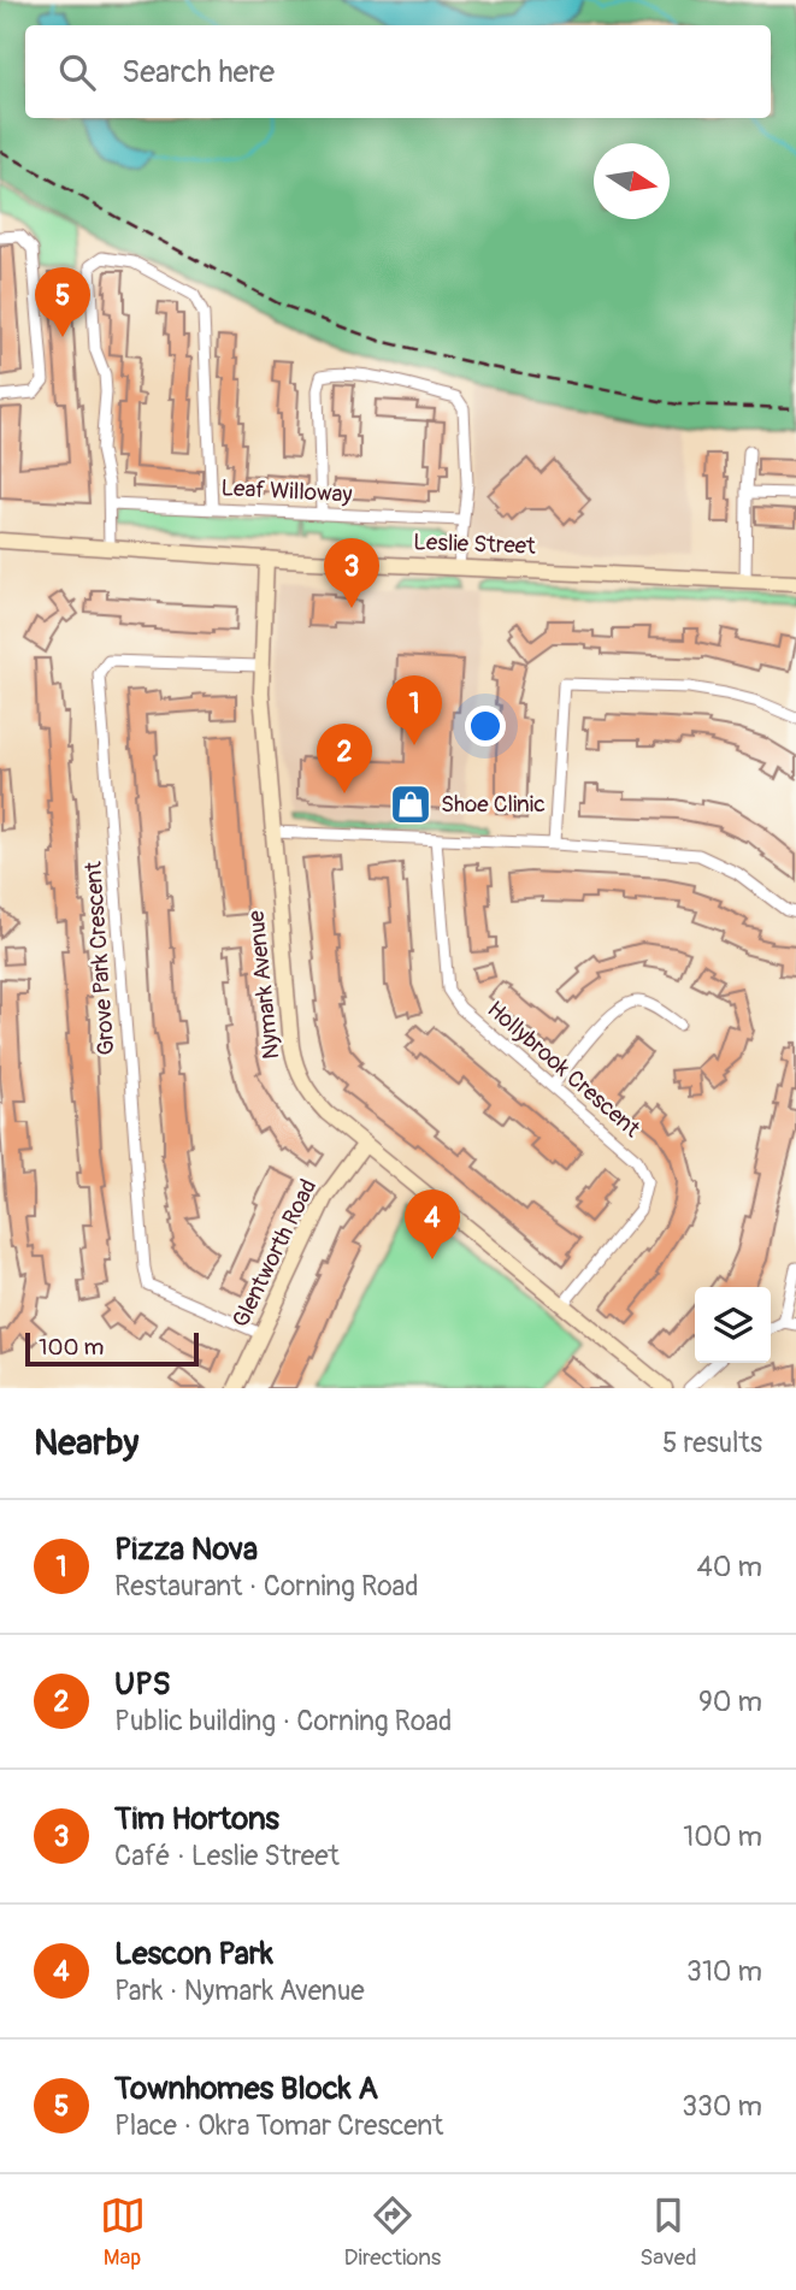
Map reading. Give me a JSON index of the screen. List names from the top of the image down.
{
  "streets": {
    "street": [
      "Leaf Willoway",
      "Leslie Street",
      "Grove Park Crescent",
      "Nymark Avenue",
      "Hollybrook Crescent",
      "Glentworth Road"
    ]
  },
  "crossings": [
    ["Leslie Street", "Nymark Avenue"],
    ["Grove Park Crescent", "Nymark Avenue"],
    ["Grove Park Crescent", "Glentworth Road"],
    ["Nymark Avenue", "Hollybrook Crescent"],
    ["Nymark Avenue", "Glentworth Road"]
  ],
  "places": {
    "shop": ["Shoe Clinic"]
  },
  "scale_bar": "100 m",
  "north": "right",
  "page": {
    "search": "Search here",
    "pins": [
      "5",
      "3",
      "1",
      "2",
      "4"
    ],
    "scale": "100 m",
    "heading": ["Nearby", "5 results"],
    "list": [
      {
        "mark": "1",
        "name": "Pizza Nova",
        "note": "Restaurant · Corning Road",
        "value": "40 m"
      },
      {
        "mark": "2",
        "name": "UPS",
        "note": "Public building · Corning Road",
        "value": "90 m"
      },
      {
        "mark": "3",
        "name": "Tim Hortons",
        "note": "Café · Leslie Street",
        "value": "100 m"
      },
      {
        "mark": "4",
        "name": "Lescon Park",
        "note": "Park · Nymark Avenue",
        "value": "310 m"
      },
      {
        "mark": "5",
        "name": "Townhomes Block A",
        "note": "Place · Okra Tomar Crescent",
        "value": "330 m"
      }
    ],
    "nav": ["Map", "Directions", "Saved"]
  }
}
